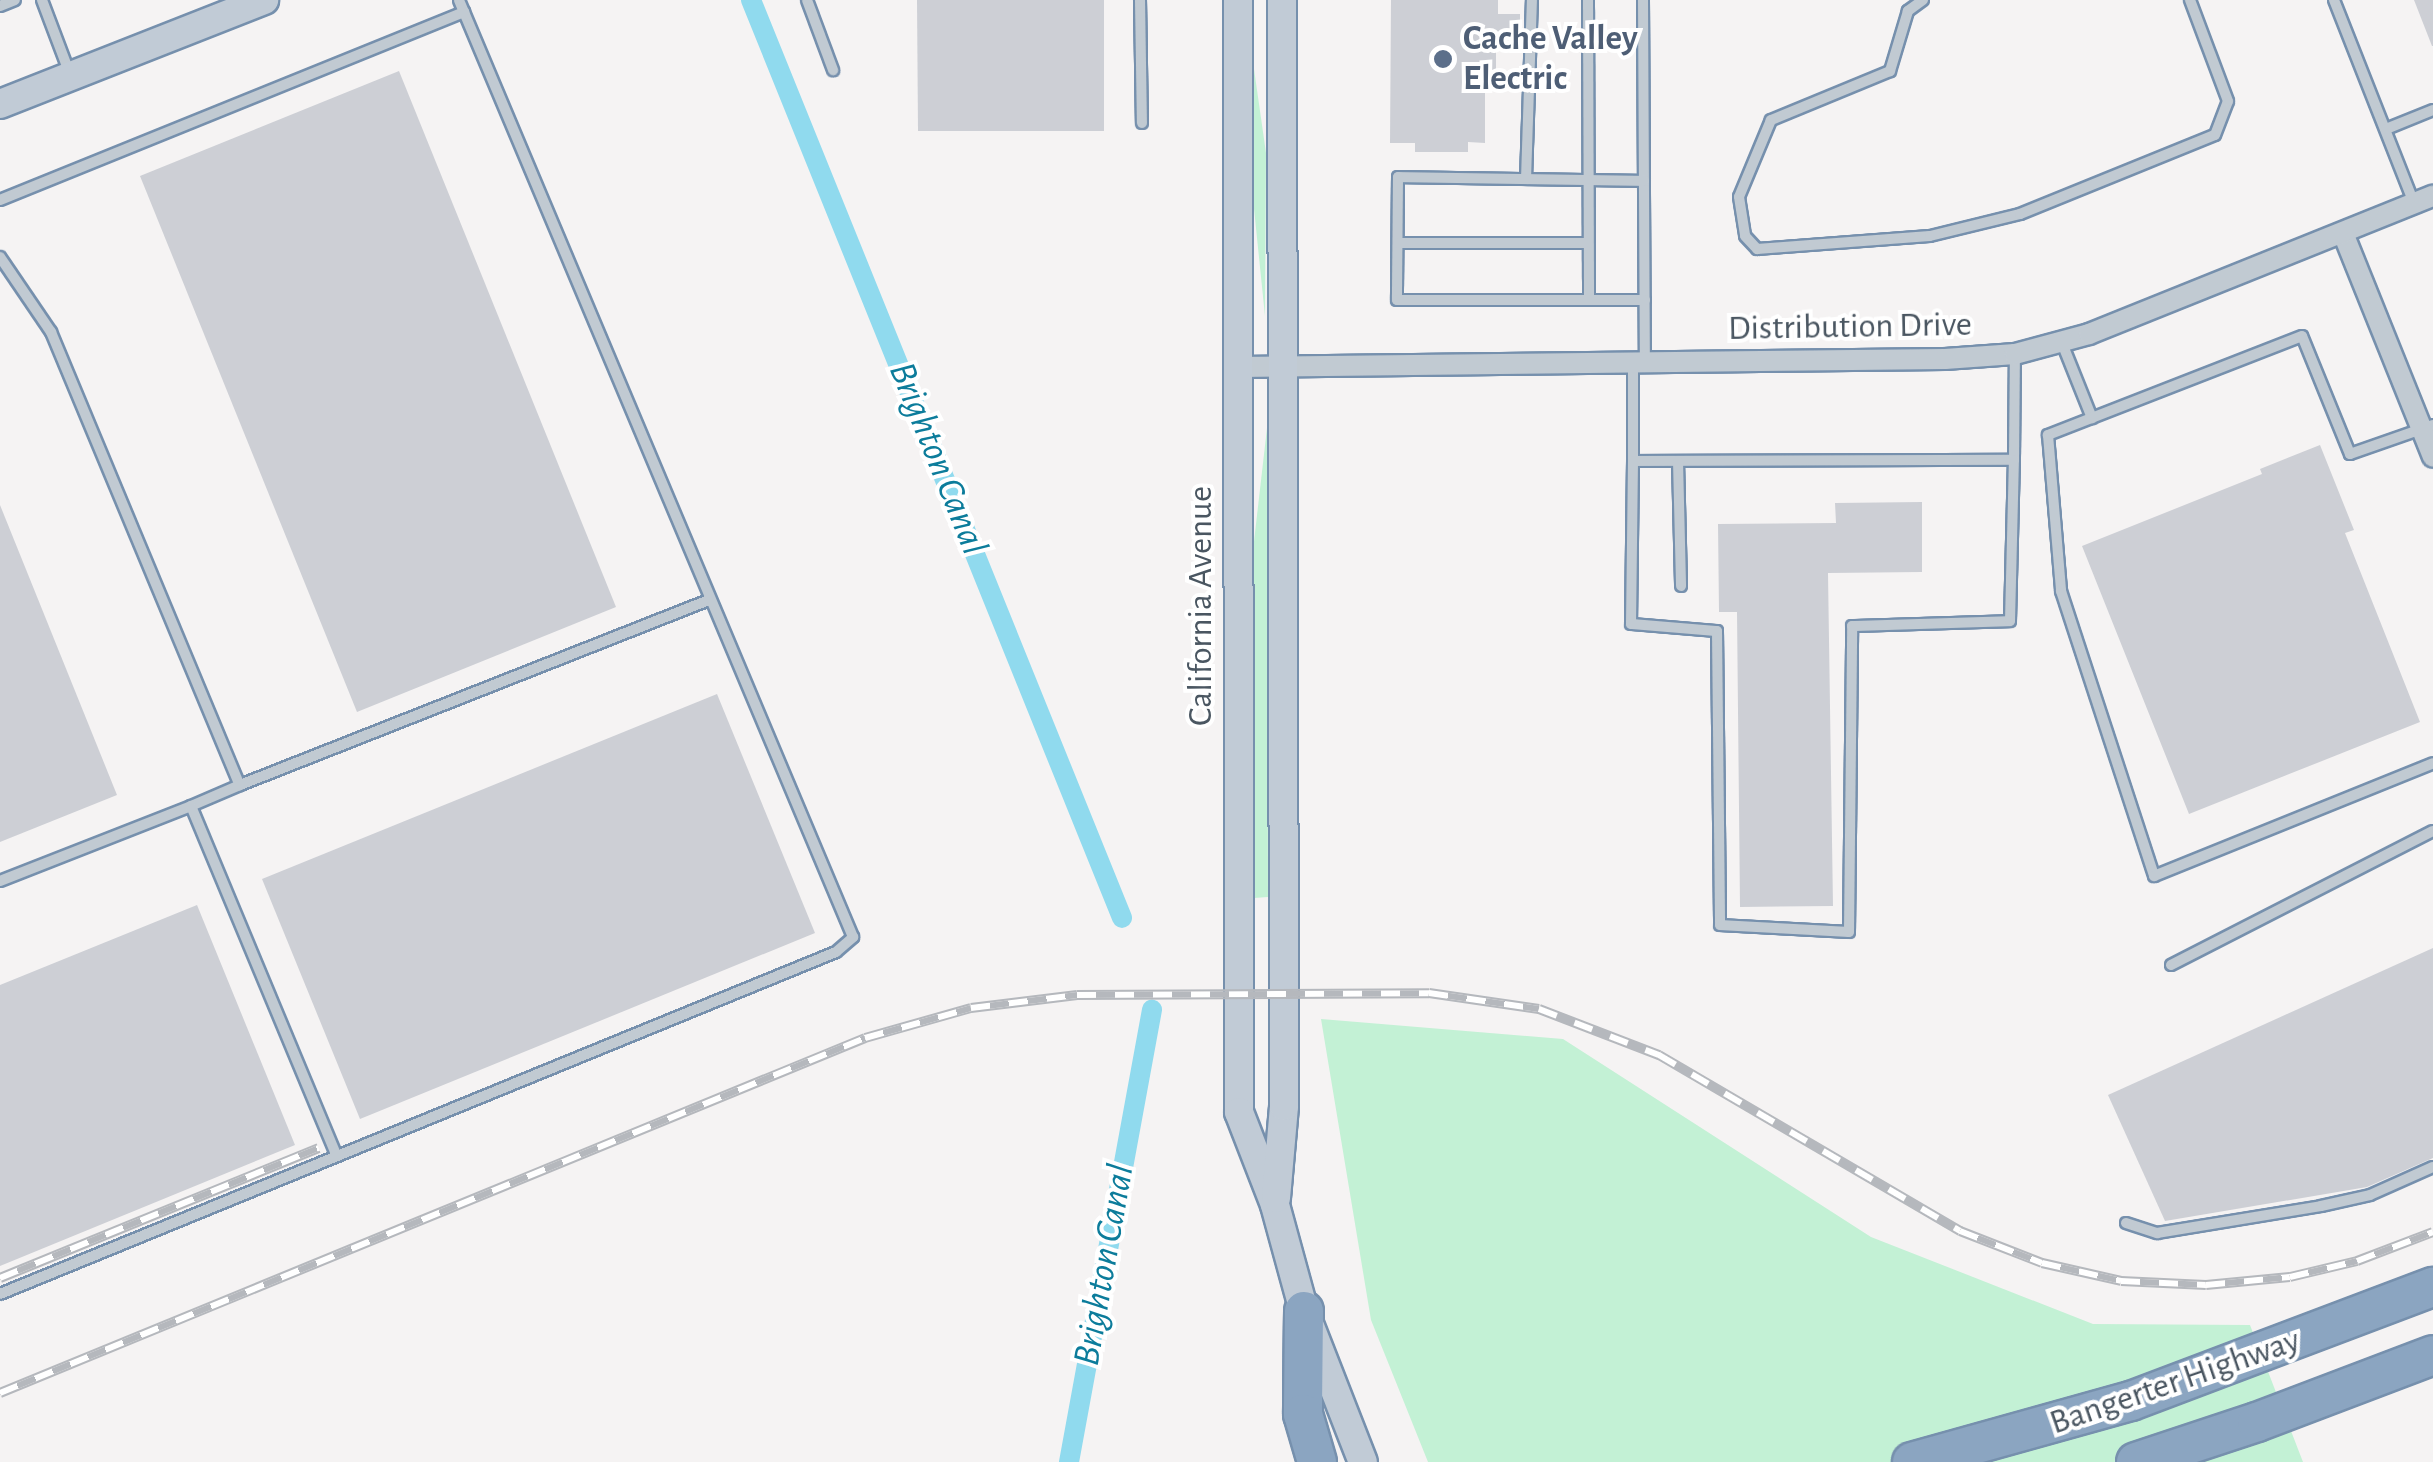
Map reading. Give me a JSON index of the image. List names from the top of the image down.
{
  "streets": {
    "highway": ["Bangerter Highway"],
    "main road": ["California Avenue"],
    "street": ["Distribution Drive"]
  },
  "crossings": [
    ["Distribution Drive", "California Avenue"]
  ],
  "water": ["Brighton Canal"],
  "places": ["Cache Valley Electric"]
}
